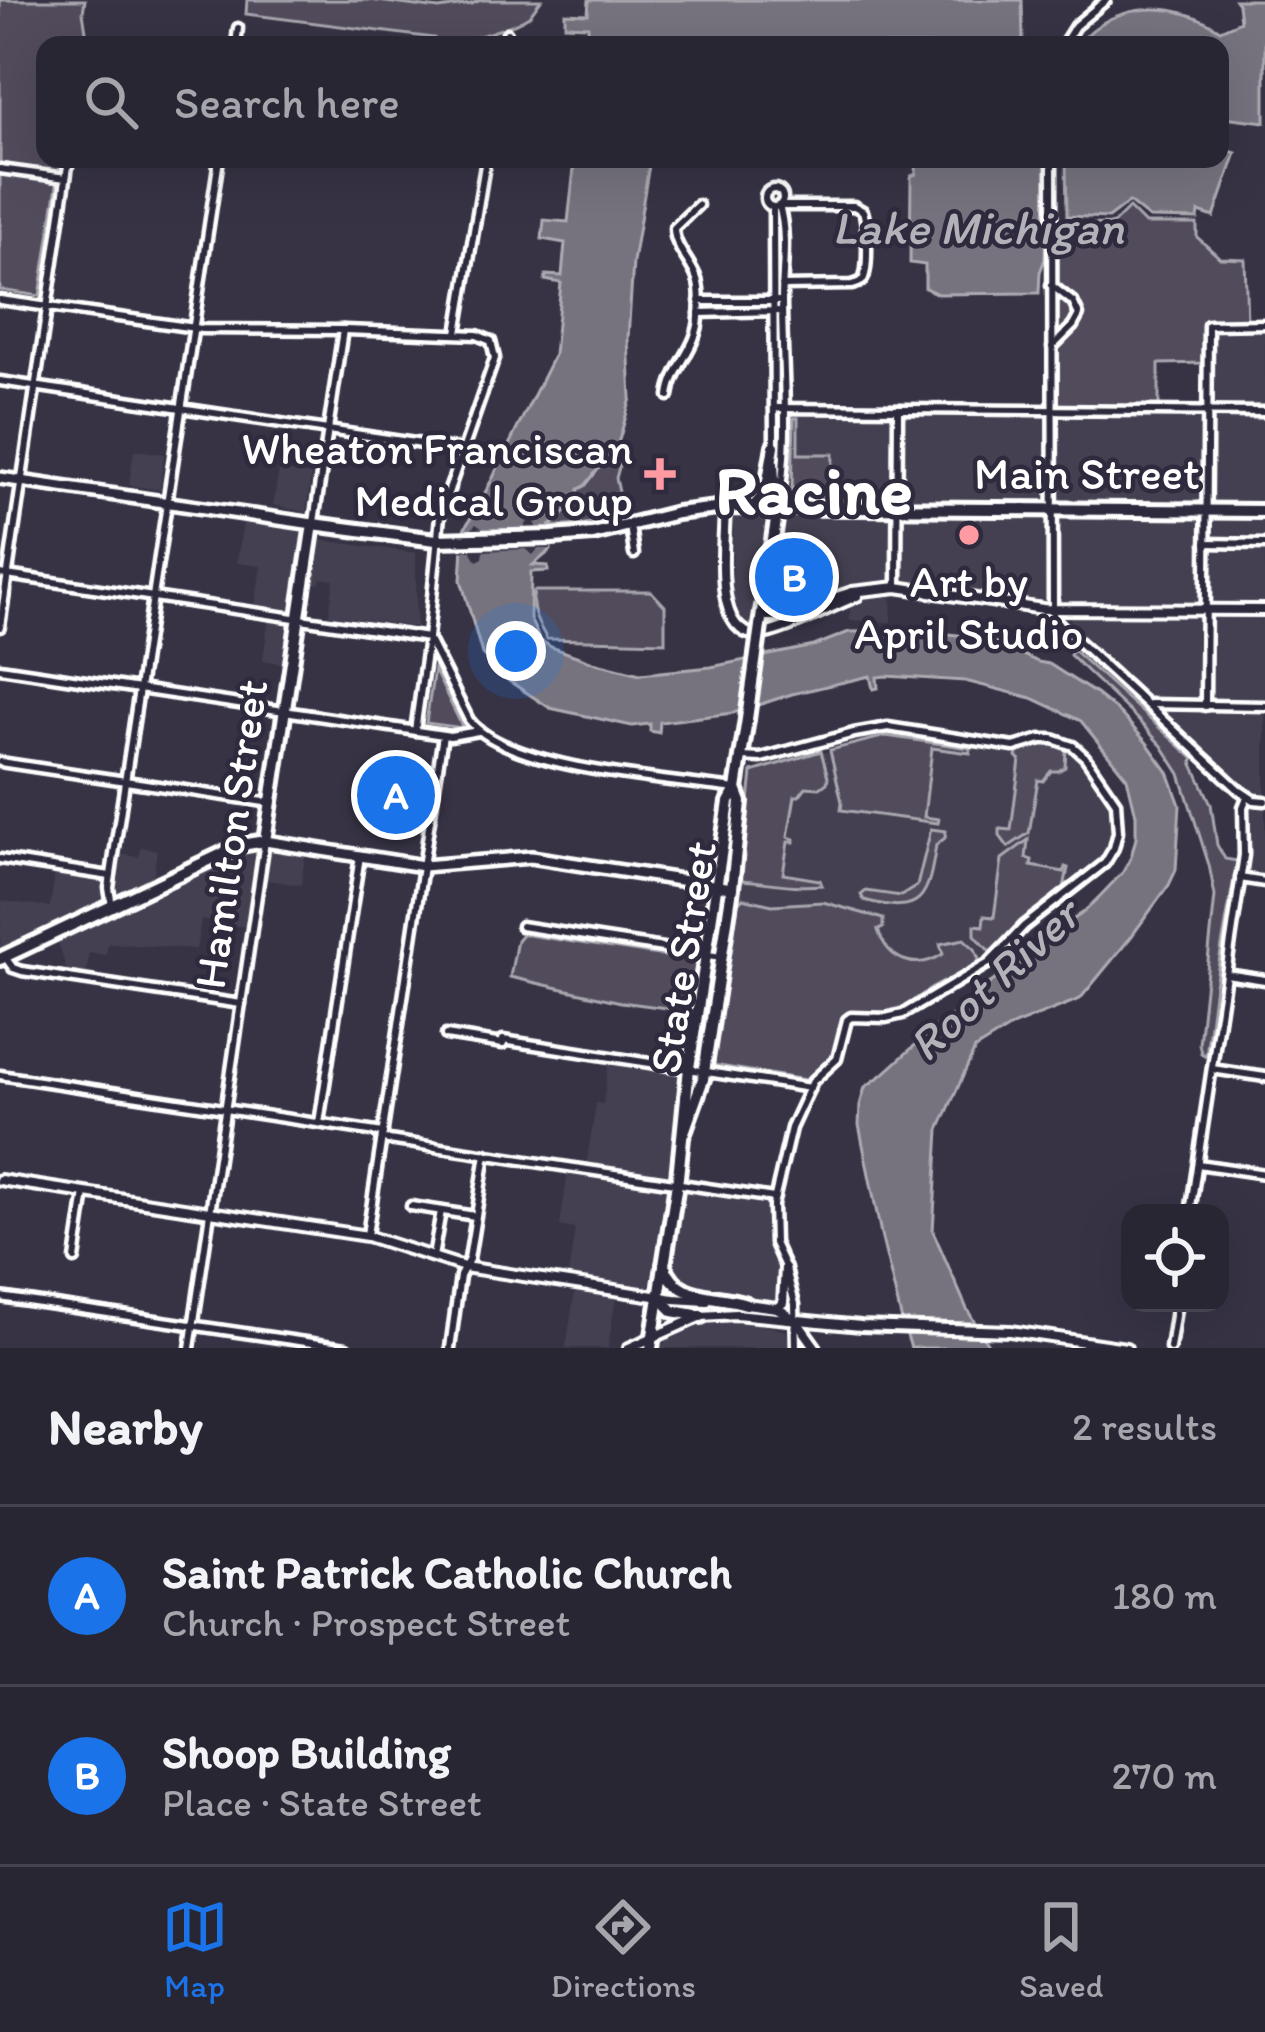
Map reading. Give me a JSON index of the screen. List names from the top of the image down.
{
  "streets": {
    "main road": ["Main Street", "Hamilton Street", "State Street"]
  },
  "crossings": [
    ["Main Street", "Hamilton Street"],
    ["Main Street", "State Street"]
  ],
  "districts": ["Racine"],
  "water": ["Lake Michigan", "Root River"],
  "places": {
    "health": ["Wheaton Franciscan Medical Group"],
    "other": ["Art by April Studio"]
  },
  "page": {
    "search": "Search here",
    "pins": ["B", "A"],
    "heading": ["Nearby", "2 results"],
    "list": [
      {
        "mark": "A",
        "name": "Saint Patrick Catholic Church",
        "note": "Church · Prospect Street",
        "value": "180 m"
      },
      {
        "mark": "B",
        "name": "Shoop Building",
        "note": "Place · State Street",
        "value": "270 m"
      }
    ],
    "nav": ["Map", "Directions", "Saved"]
  }
}
